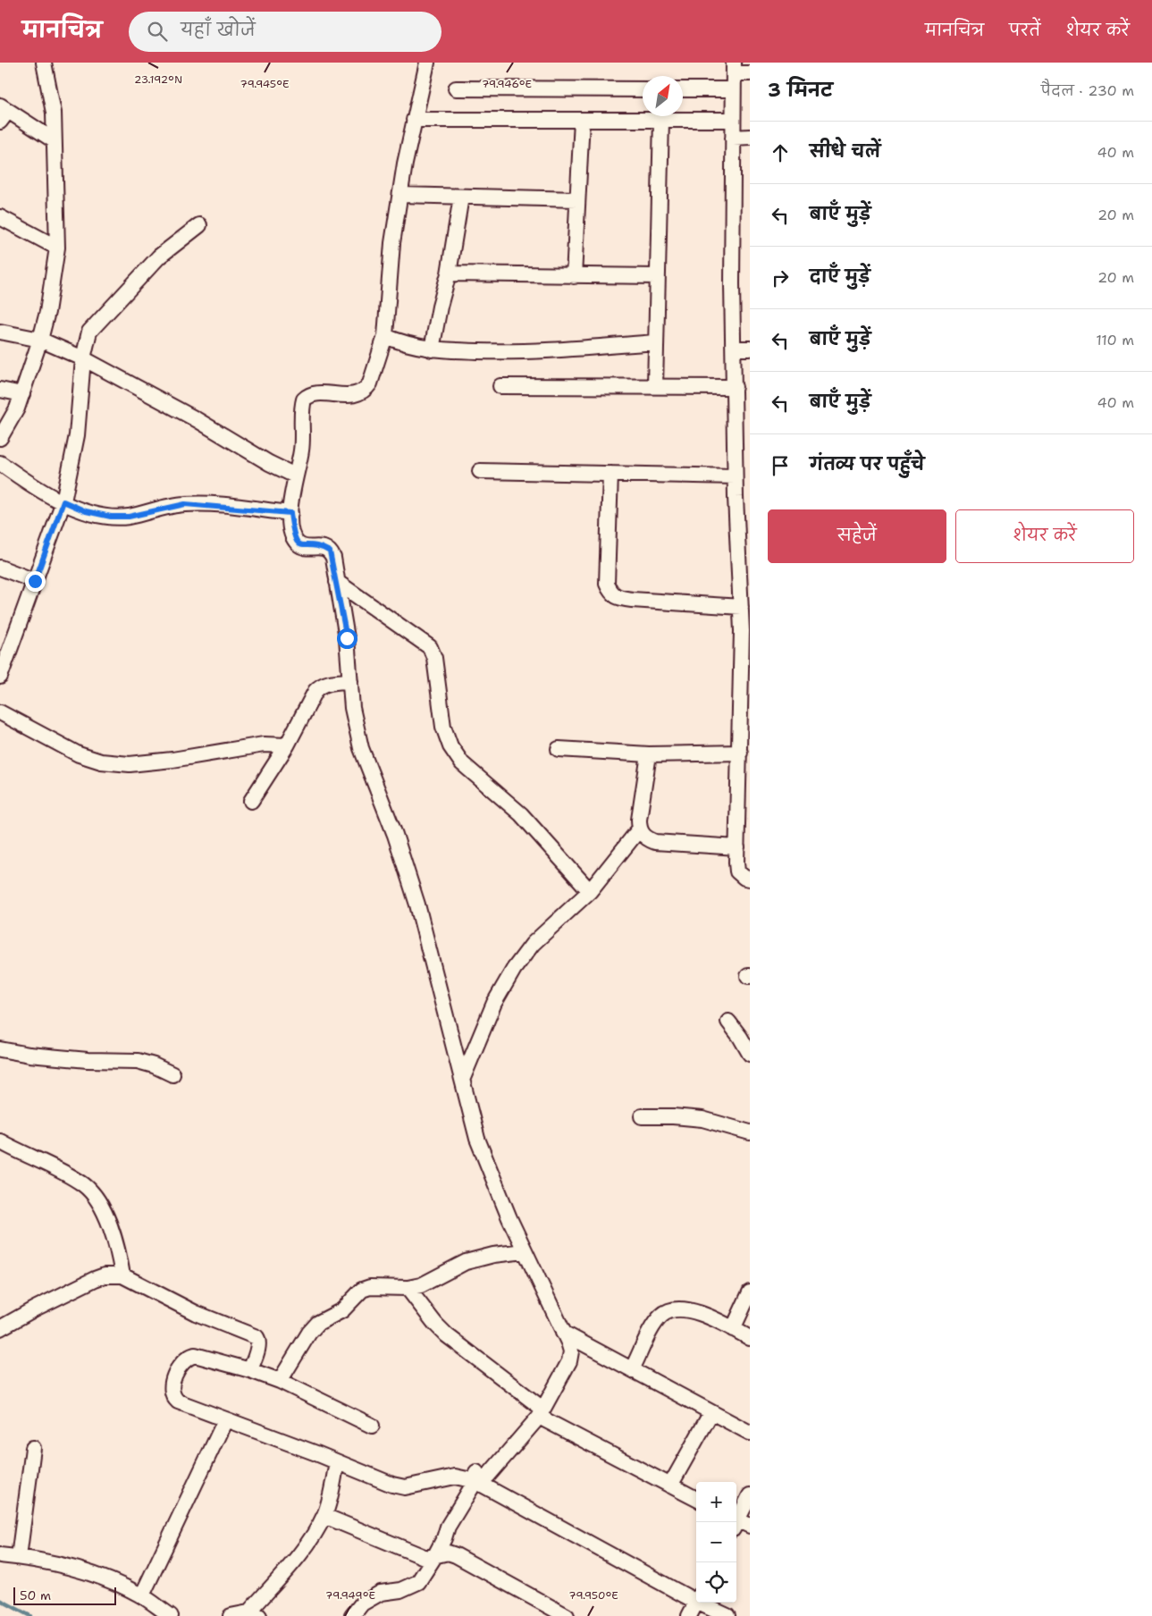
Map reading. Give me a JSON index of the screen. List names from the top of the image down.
{
  "scale_bar": "50 m",
  "north": "top right",
  "page": {
    "header": "मानचित्र",
    "search": "यहाँ खोजें",
    "nav": ["मानचित्र", "परतें", "शेयर करें"],
    "heading": ["3 मिनट", "पैदल · 230 m"],
    "list": [
      ["सीधे चलें", "40 m"],
      ["बाएँ मुड़ें", "20 m"],
      ["दाएँ मुड़ें", "20 m"],
      ["बाएँ मुड़ें", "110 m"],
      ["बाएँ मुड़ें", "40 m"],
      "गंतव्य पर पहुँचे"
    ],
    "buttons": ["सहेजें", "शेयर करें"],
    "map_buttons": ["+", "−"],
    "scale": "50 m"
  },
  "coordinates": [
    "23.192°N",
    "79.945°E",
    "79.946°E",
    "79.949°E",
    "79.950°E"
  ]
}
